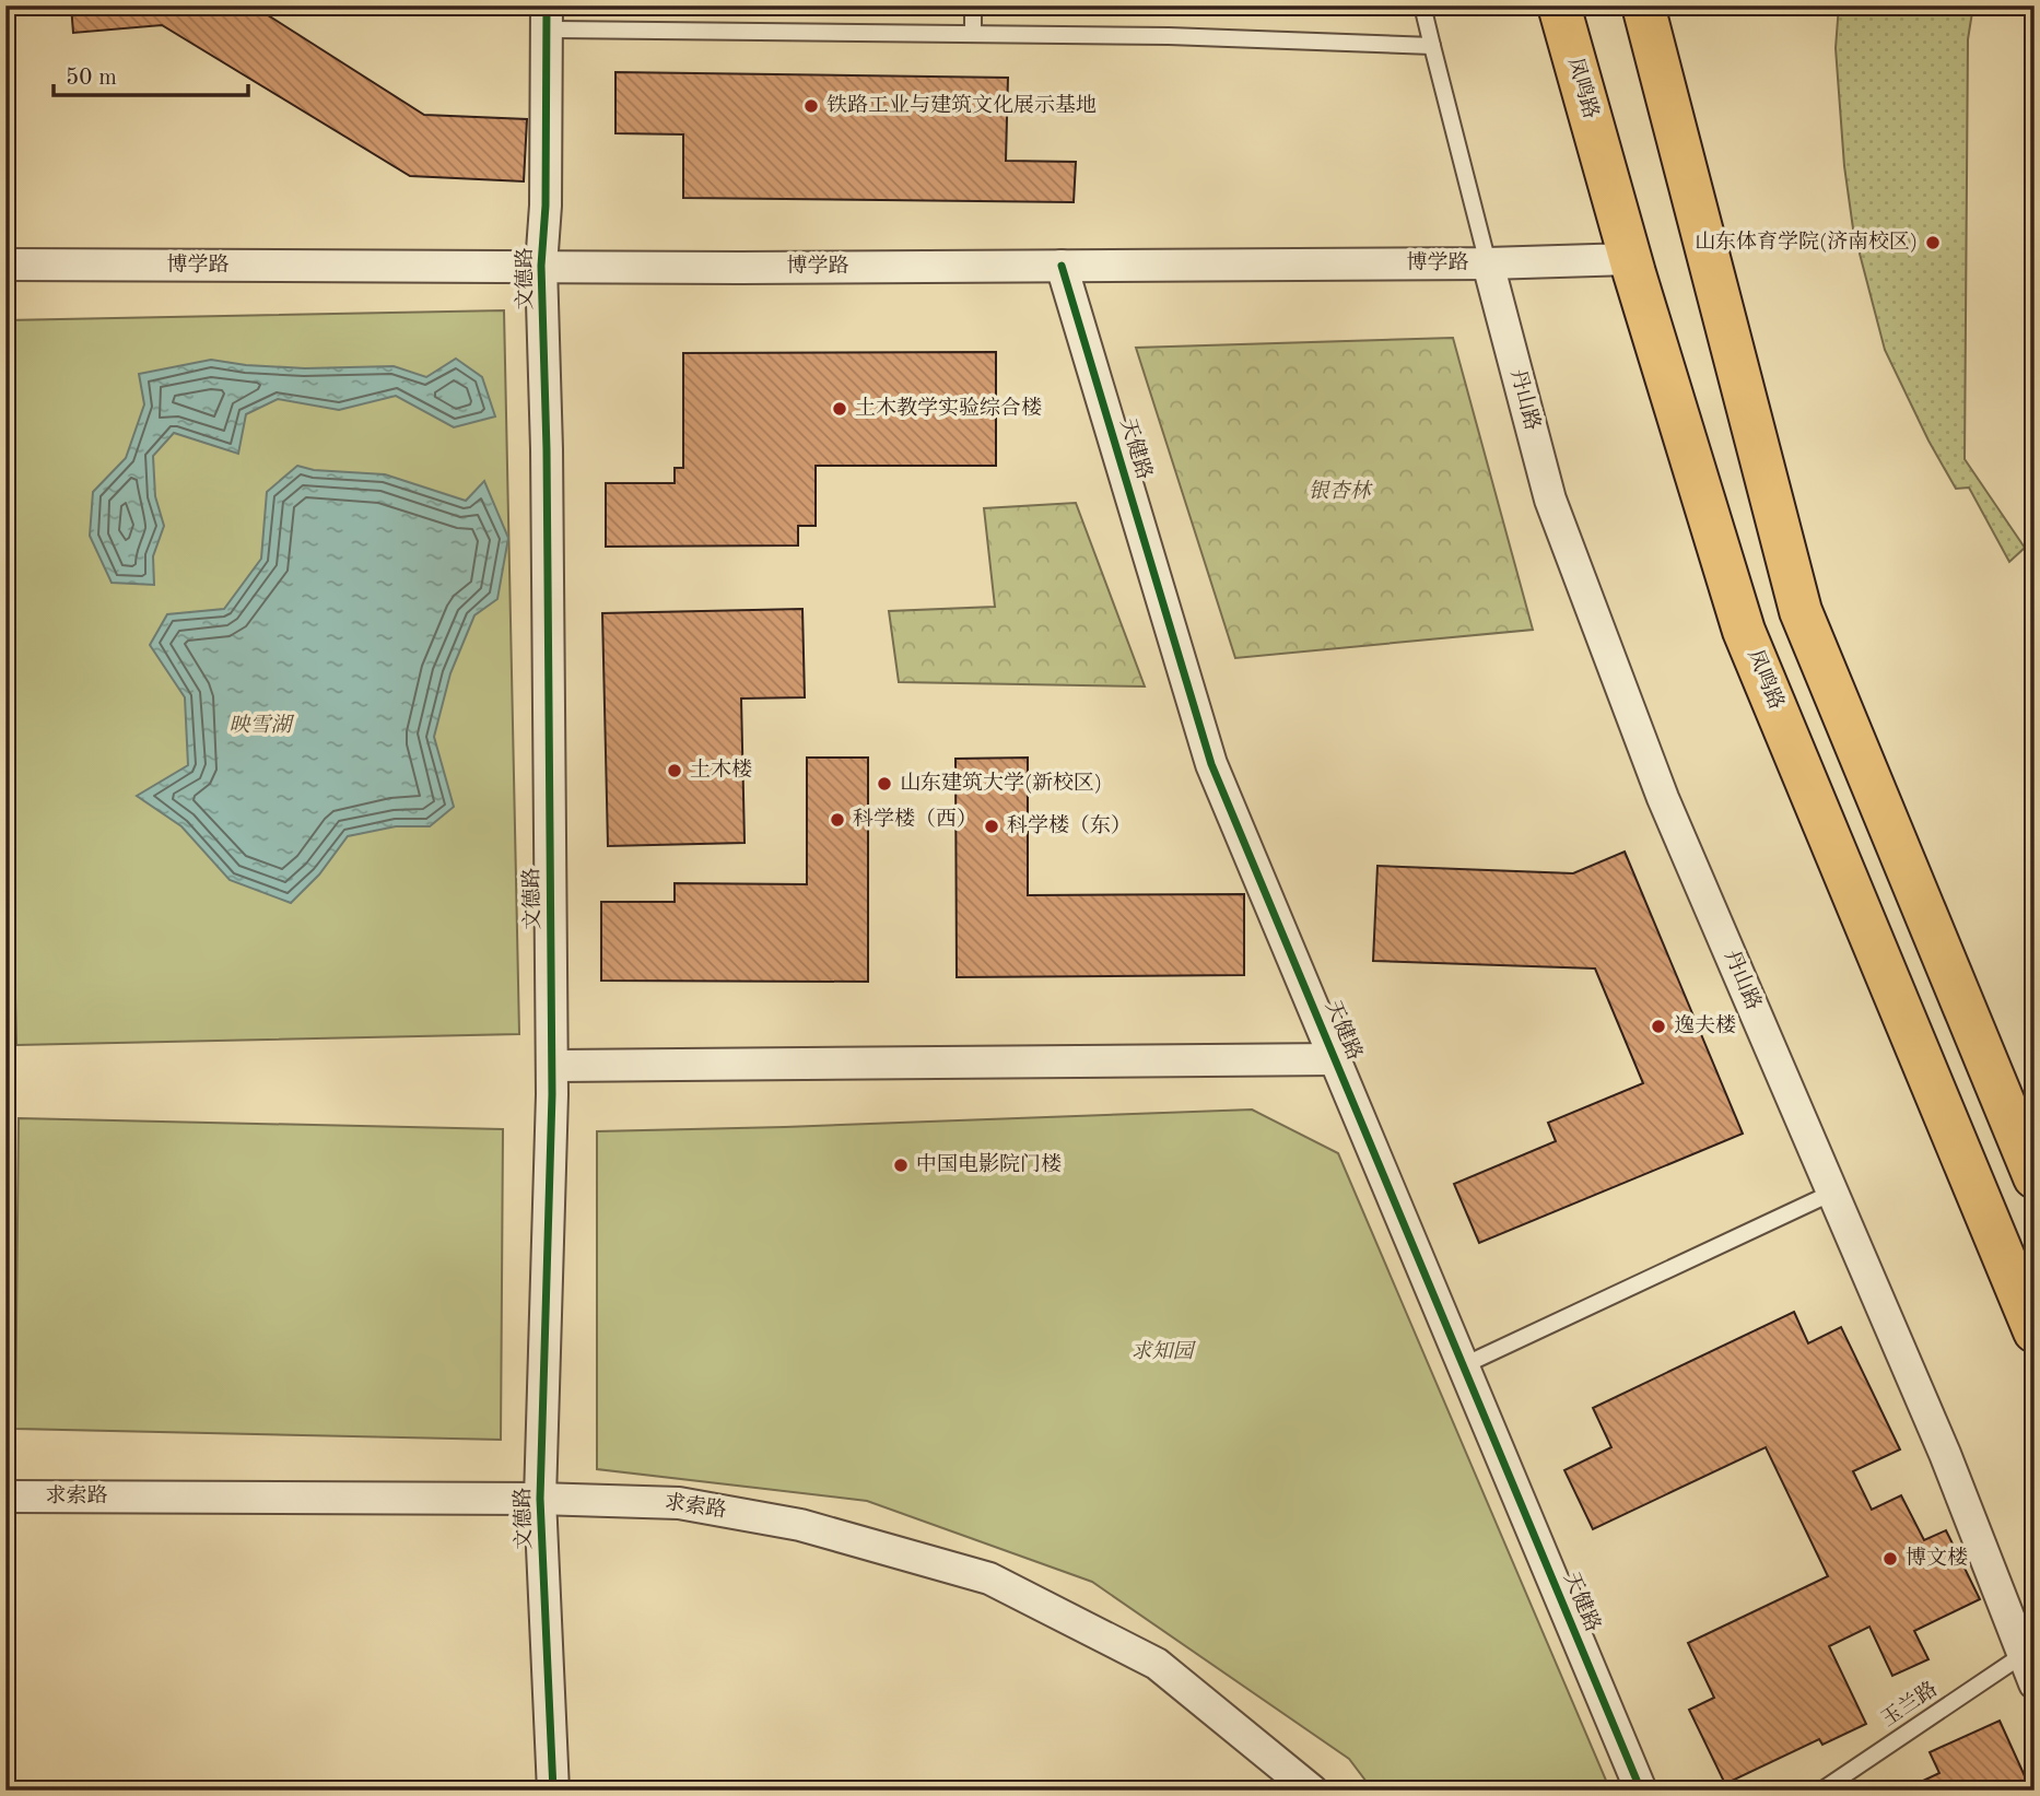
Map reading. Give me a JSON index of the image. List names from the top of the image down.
{
  "streets": {
    "main road": ["凤鸣路"],
    "street": [
      "博学路",
      "文德路",
      "丹山路",
      "天健路",
      "求索路"
    ],
    "lane": ["玉兰路"]
  },
  "crossings": [
    ["凤鸣路", "博学路"],
    ["博学路", "文德路"],
    ["博学路", "丹山路"],
    ["博学路", "天健路"],
    ["文德路", "求索路"],
    ["丹山路", "玉兰路"]
  ],
  "parks": ["银杏林", "映雪湖", "求知园"],
  "places": [
    "铁路工业与建筑文化展示基地",
    "山东体育学院(济南校区)",
    "土木教学实验综合楼",
    "土木楼",
    "山东建筑大学(新校区)",
    "科学楼（西）",
    "科学楼（东）",
    "逸夫楼",
    "中国电影院门楼",
    "博文楼"
  ],
  "scale_bar": "50 m"
}
